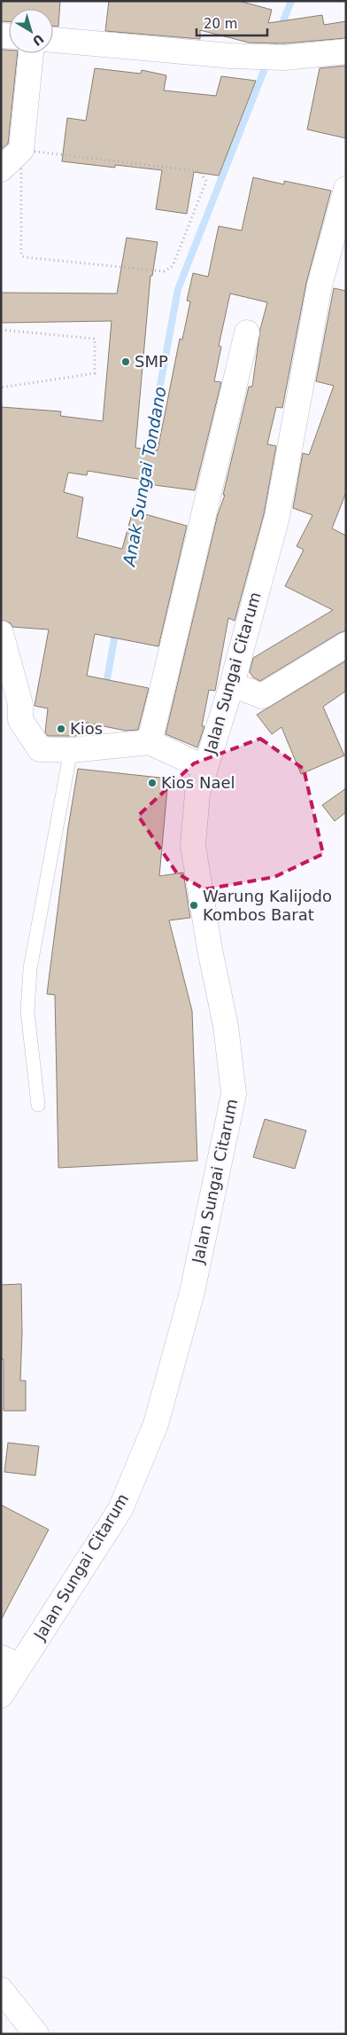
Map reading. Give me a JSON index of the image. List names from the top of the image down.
{
  "streets": {
    "street": ["Jalan Sungai Citarum"]
  },
  "water": ["Anak Sungai Tondano"],
  "places": [
    "SMP",
    "Kios",
    "Kios Nael",
    "Warung Kalijodo Kombos Barat"
  ],
  "scale_bar": "20 m",
  "north": "bottom right"
}
